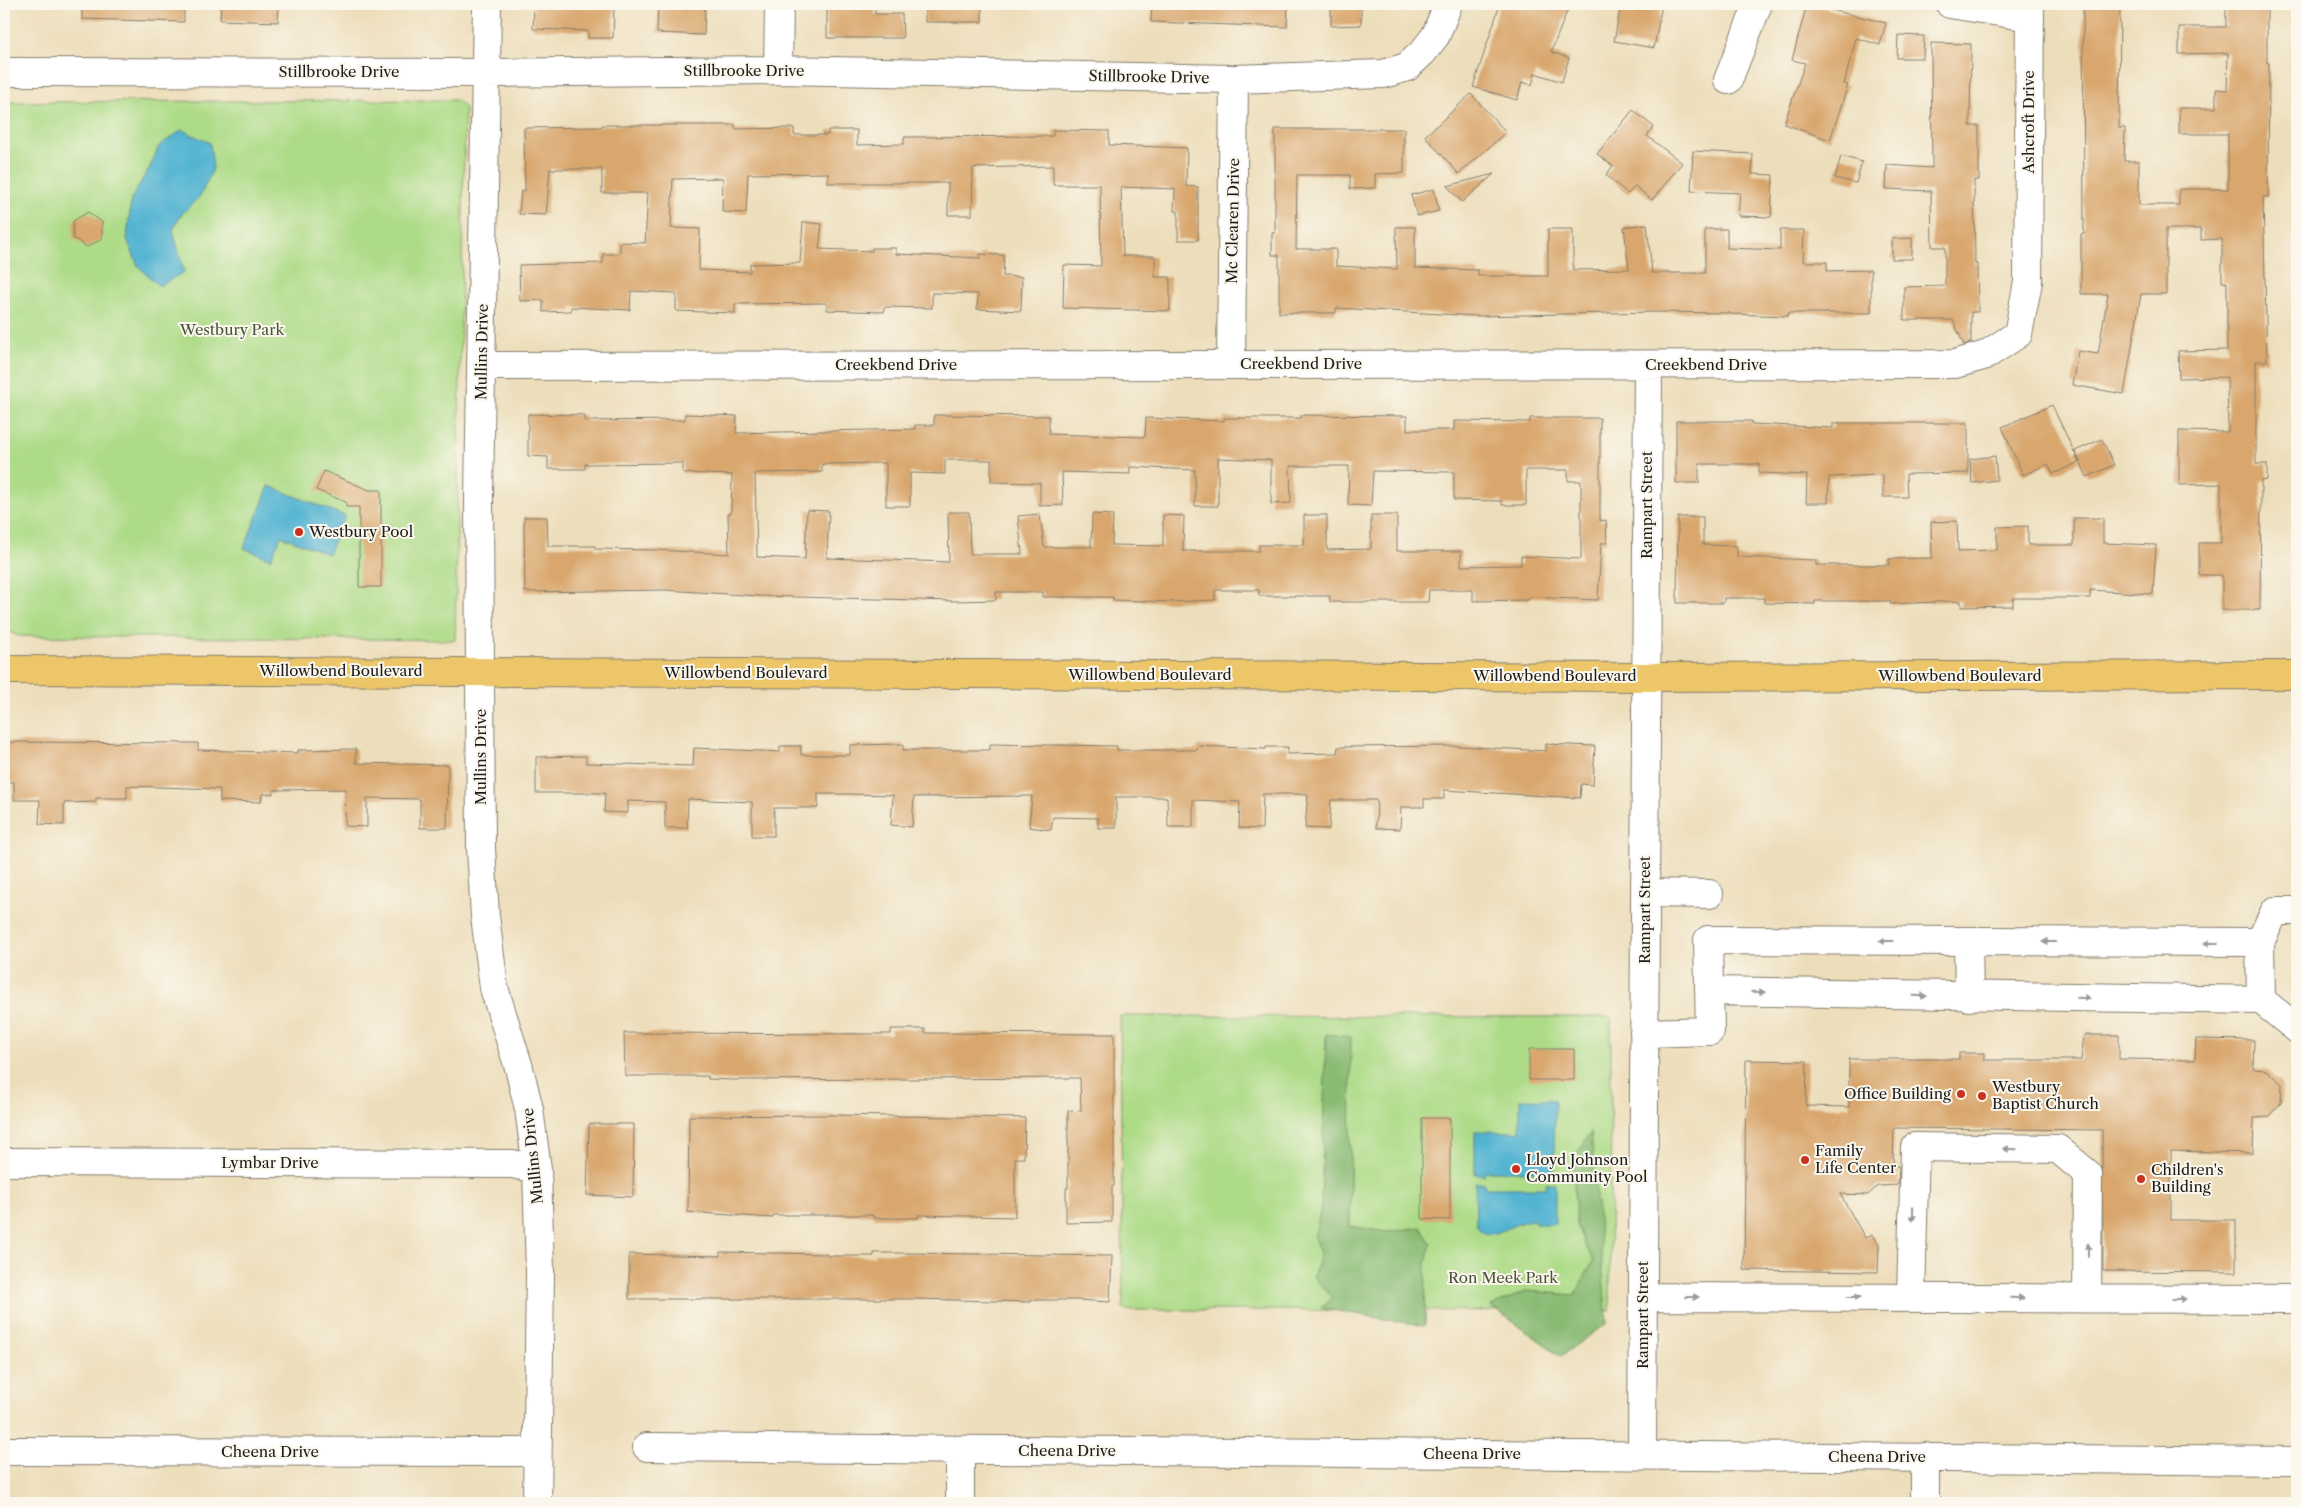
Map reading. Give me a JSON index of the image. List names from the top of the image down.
{
  "streets": {
    "main road": ["Willowbend Boulevard"],
    "street": [
      "Stillbrooke Drive",
      "Ashcroft Drive",
      "Mc Clearen Drive",
      "Mullins Drive",
      "Creekbend Drive",
      "Rampart Street",
      "Lymbar Drive",
      "Cheena Drive"
    ]
  },
  "crossings": [
    ["Stillbrooke Drive", "Mc Clearen Drive"],
    ["Stillbrooke Drive", "Mullins Drive"],
    ["Ashcroft Drive", "Creekbend Drive"],
    ["Mc Clearen Drive", "Creekbend Drive"],
    ["Mullins Drive", "Creekbend Drive"],
    ["Mullins Drive", "Willowbend Boulevard"],
    ["Mullins Drive", "Lymbar Drive"],
    ["Mullins Drive", "Cheena Drive"],
    ["Creekbend Drive", "Rampart Street"],
    ["Rampart Street", "Willowbend Boulevard"],
    ["Rampart Street", "Cheena Drive"]
  ],
  "parks": ["Westbury Park", "Ron Meek Park"],
  "places": [
    "Westbury Pool",
    "Office Building",
    "Westbury Baptist Church",
    "Family Life Center",
    "Lloyd Johnson Community Pool",
    "Children's Building"
  ]
}
